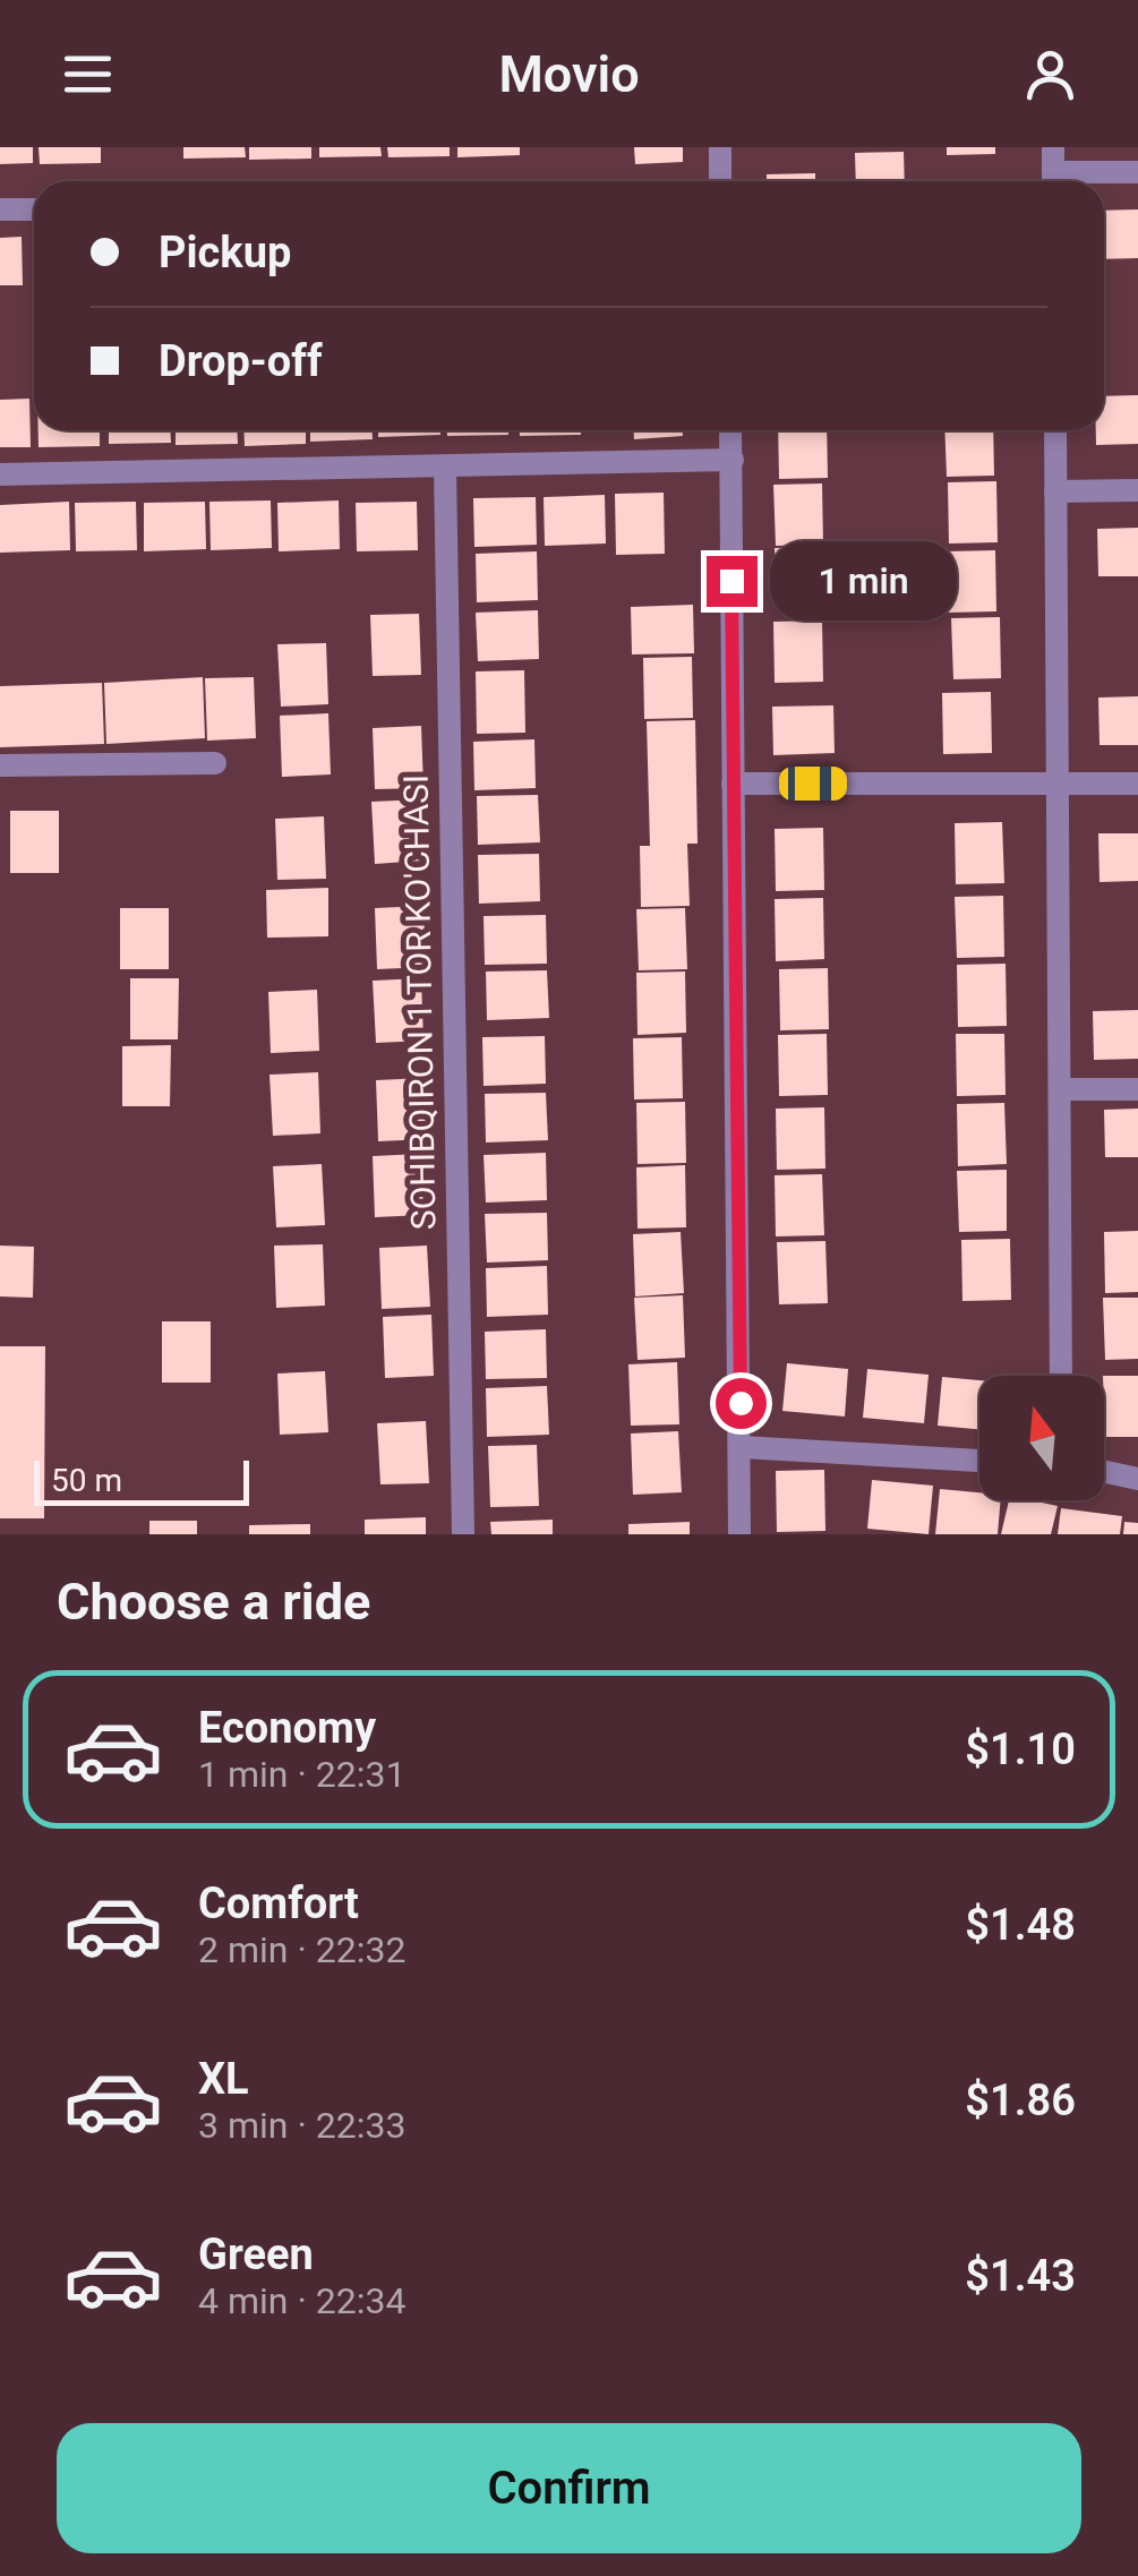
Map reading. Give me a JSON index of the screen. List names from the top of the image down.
{
  "streets": {
    "street": ["SOHIBQIRON 1 TOR KO'CHASI"]
  },
  "scale_bar": "50 m",
  "north": "top",
  "page": {
    "header": "Movio",
    "banner": ["Pickup", "Drop-off"],
    "bubble": "1 min",
    "scale": "50 m",
    "heading": "Choose a ride",
    "list": [
      {
        "name": "Economy",
        "note": "1 min · 22:31",
        "value": "$1.10"
      },
      {
        "name": "Comfort",
        "note": "2 min · 22:32",
        "value": "$1.48"
      },
      {
        "name": "XL",
        "note": "3 min · 22:33",
        "value": "$1.86"
      },
      {
        "name": "Green",
        "note": "4 min · 22:34",
        "value": "$1.43"
      }
    ],
    "buttons": "Confirm"
  }
}
